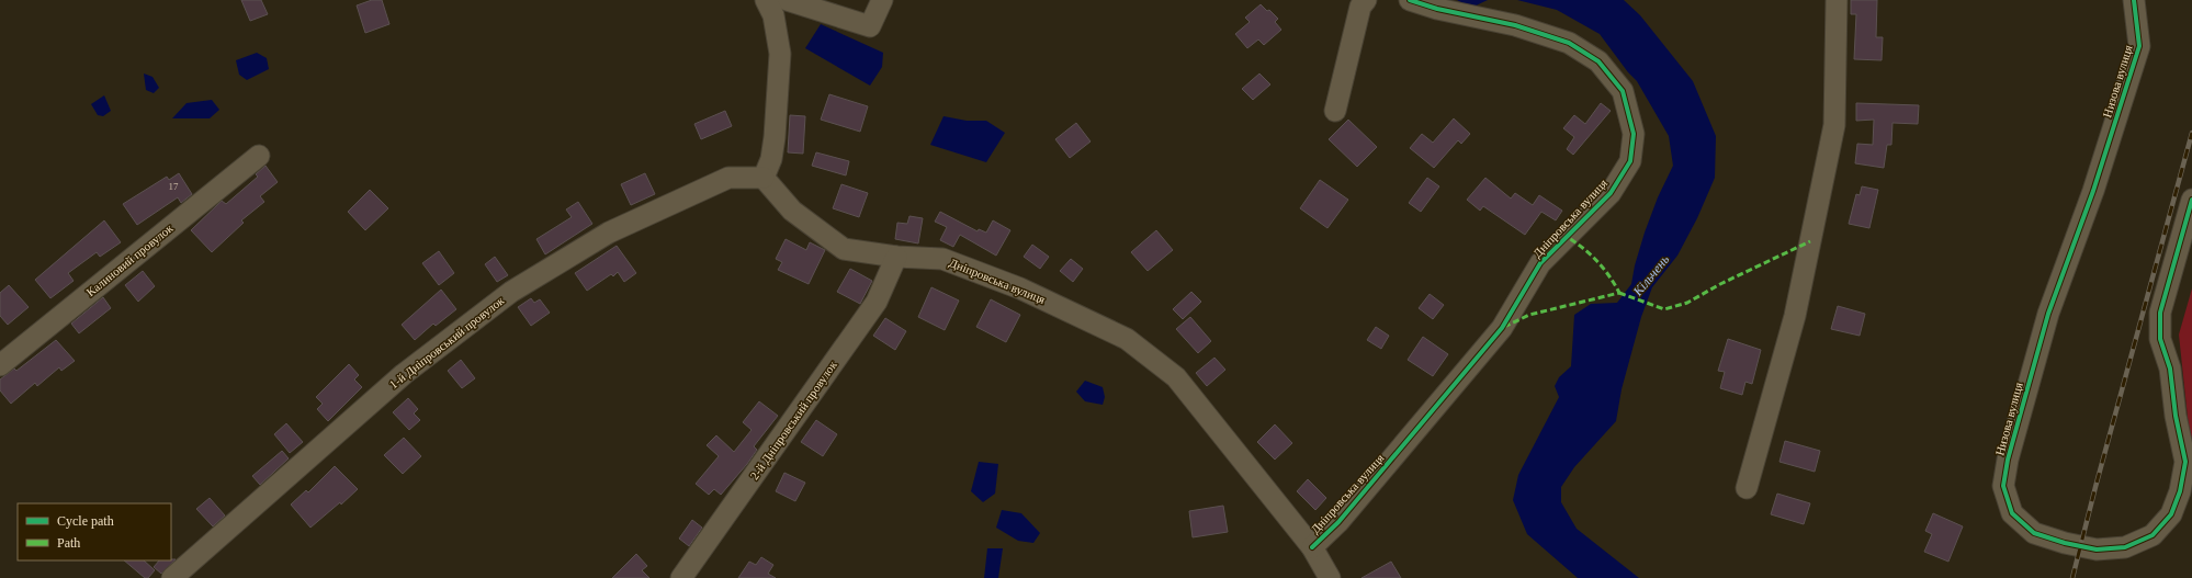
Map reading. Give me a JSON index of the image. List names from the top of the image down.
{
  "streets": {
    "street": [
      "Низова вулиця",
      "Дніпровська вулиця",
      "Калиновий провулок",
      "1-й Дніпровський провулок",
      "2-й Дніпровський провулок"
    ]
  },
  "crossings": [
    ["Дніпровська вулиця", "1-й Дніпровський провулок"],
    ["Дніпровська вулиця", "2-й Дніпровський провулок"]
  ],
  "water": ["Кільчень"],
  "house_numbers": ["17"],
  "legend": ["Cycle path", "Path"]
}
